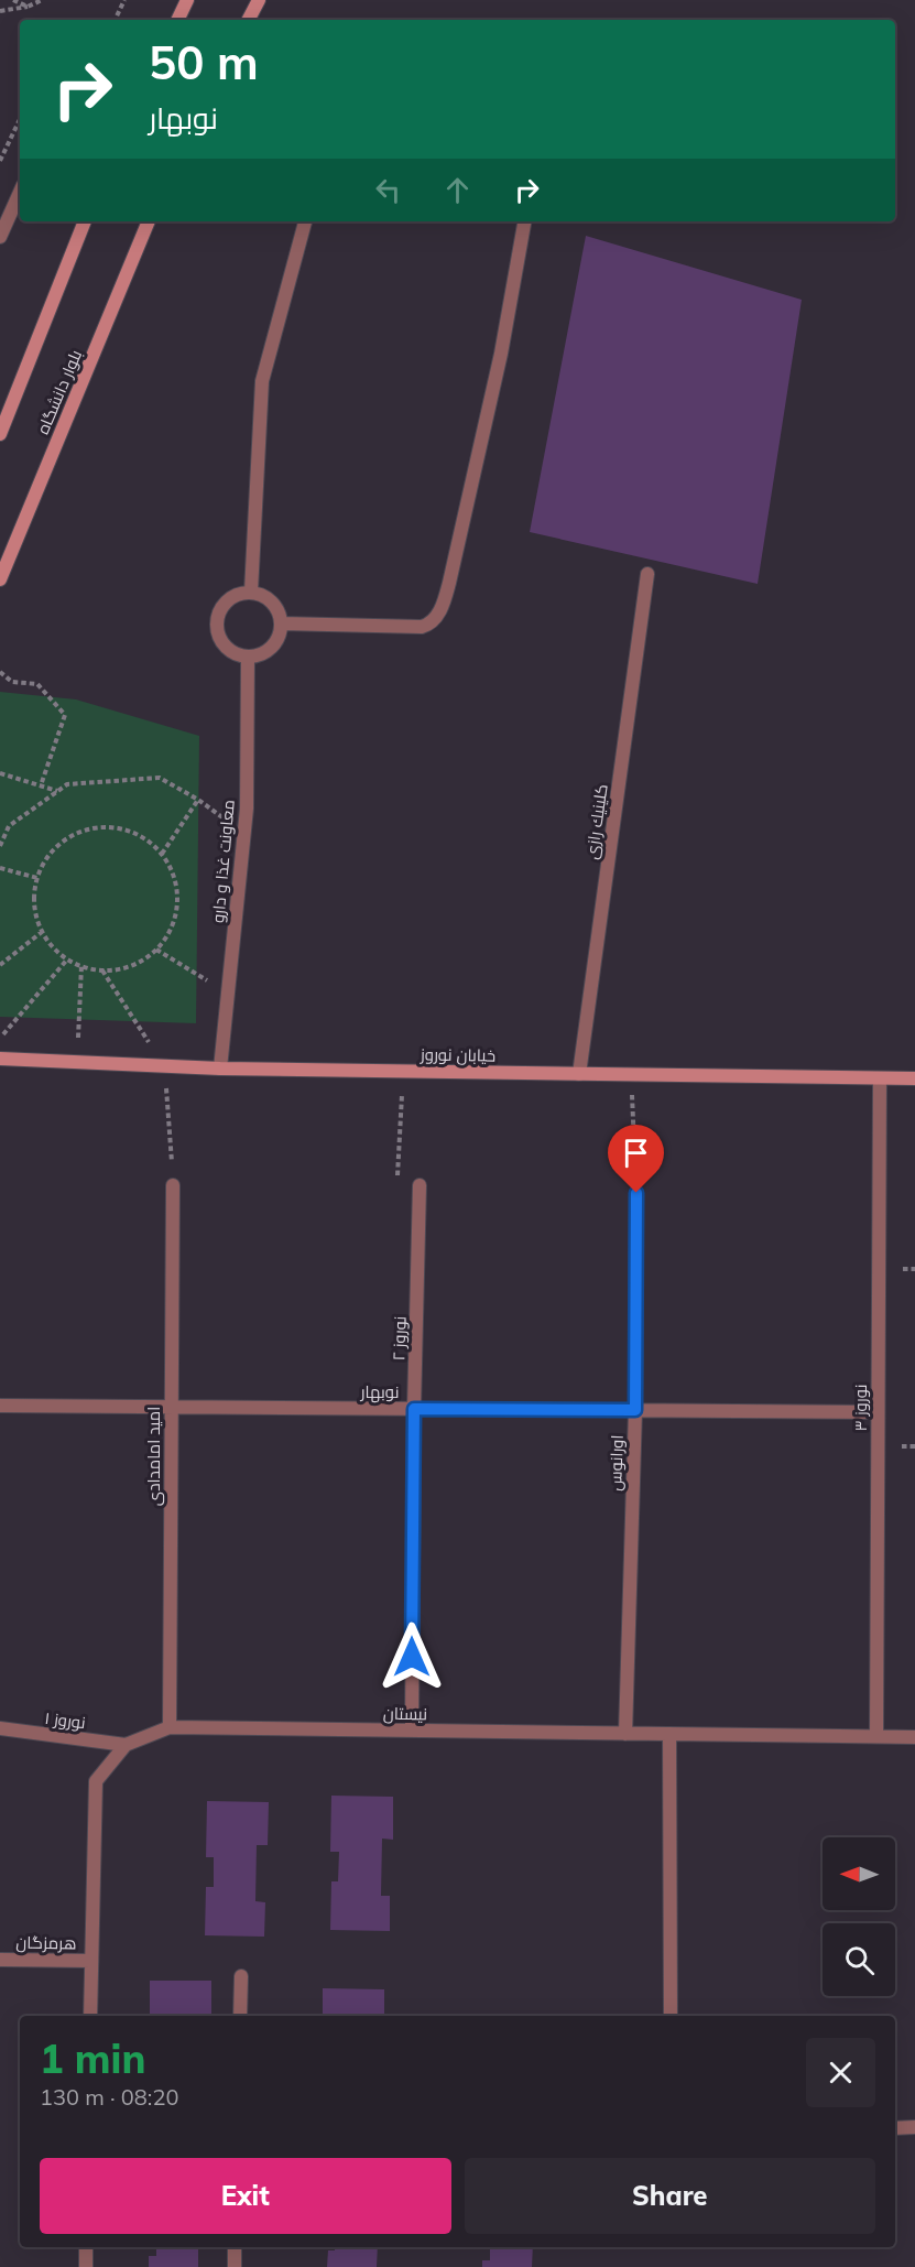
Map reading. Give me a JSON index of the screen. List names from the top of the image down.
{
  "streets": {
    "street": [
      "بلوار دانشگاه",
      "كلينيك رازی",
      "معاونت غذا و دارو",
      "خیابان نوروز",
      "نوروز ۲",
      "نوبهار",
      "نوروز ۳",
      "امید امامدادی",
      "اورانوس",
      "نیستان",
      "نوروز ۱",
      "هرمزگان"
    ]
  },
  "crossings": [
    ["كلينيك رازی", "خیابان نوروز"],
    ["معاونت غذا و دارو", "خیابان نوروز"],
    ["خیابان نوروز", "نوروز ۳"],
    ["نوروز ۲", "نوبهار"],
    ["نوروز ۲", "نیستان"],
    ["نوبهار", "نوروز ۳"],
    ["نوبهار", "امید امامدادی"],
    ["نوبهار", "اورانوس"],
    ["نوروز ۳", "نیستان"],
    ["امید امامدادی", "نیستان"],
    ["اورانوس", "نیستان"],
    ["نیستان", "نوروز ۱"],
    ["نیستان", "هرمزگان"]
  ],
  "north": "left",
  "page": {
    "turn": ["50 m", "نوبهار"],
    "heading": ["1 min", "130 m · 08:20"],
    "buttons": ["Exit", "Share"]
  }
}
